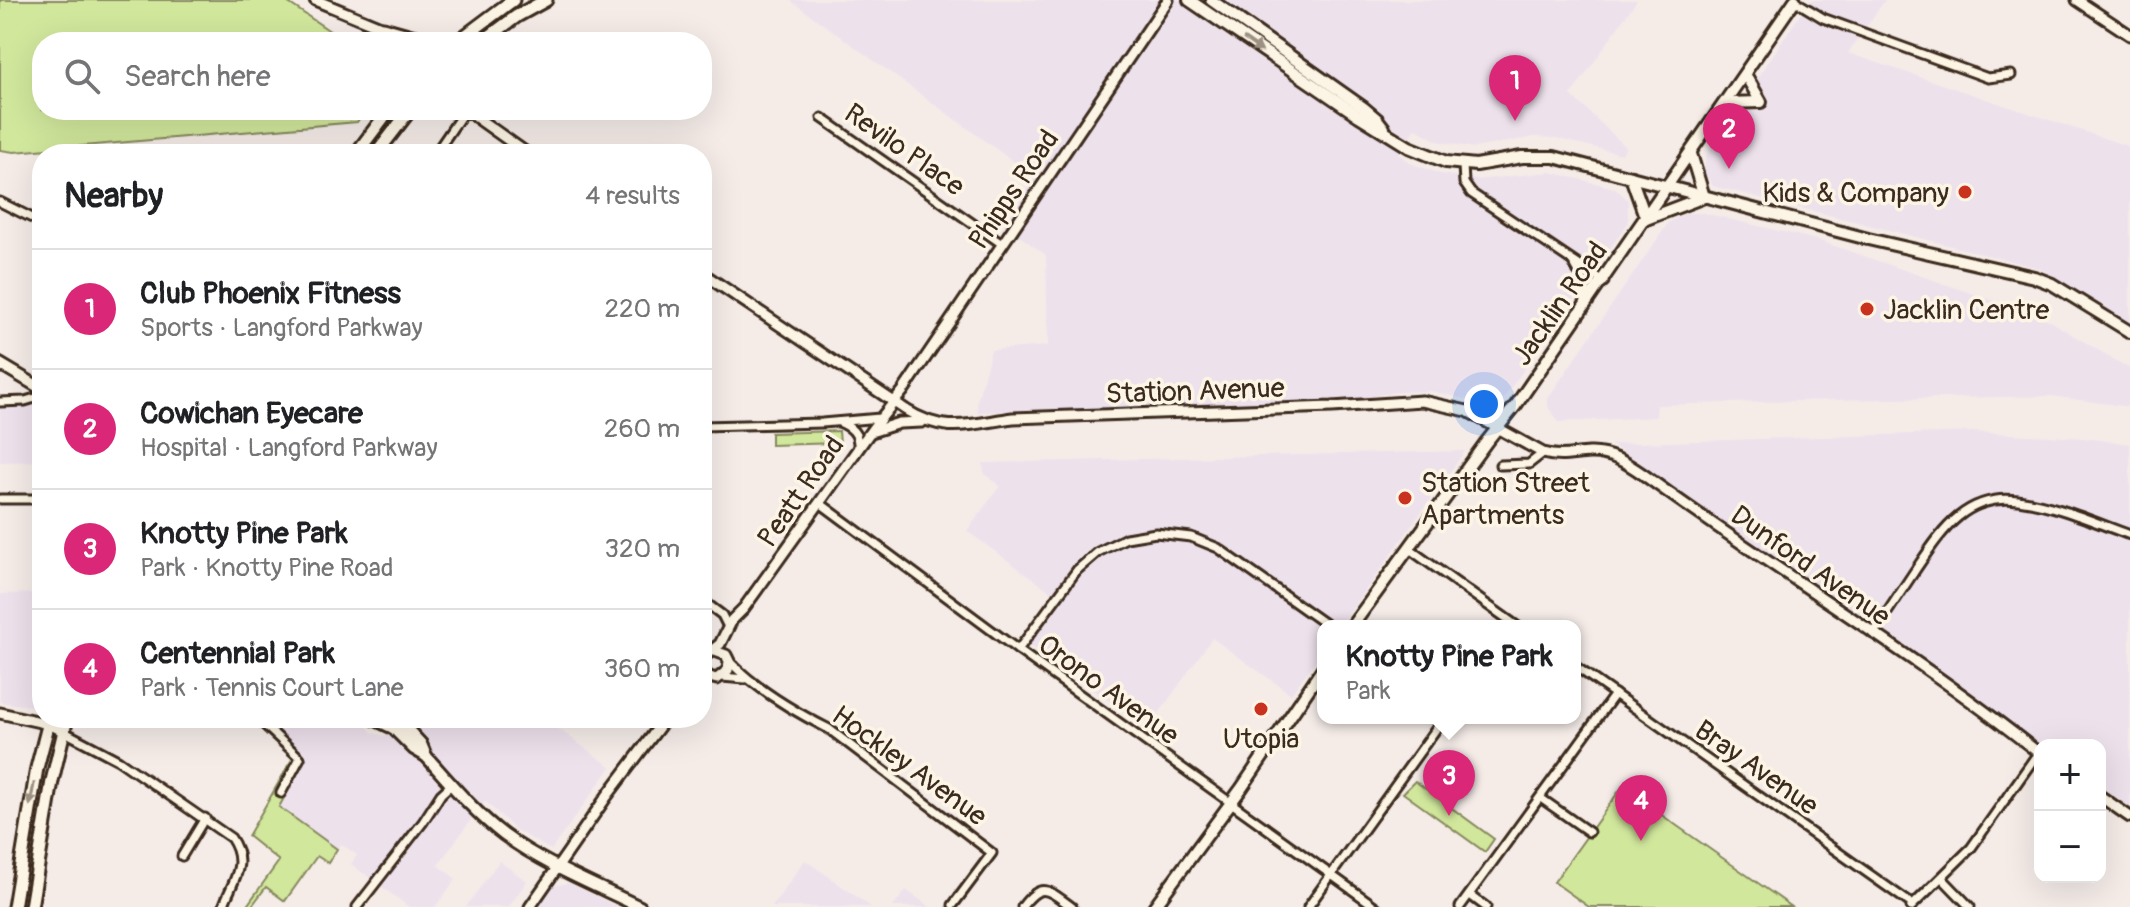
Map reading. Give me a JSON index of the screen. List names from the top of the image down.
{
  "streets": {
    "main road": ["Jacklin Road"],
    "street": [
      "Revilo Place",
      "Phipps Road",
      "Station Avenue",
      "Peatt Road",
      "Dunford Avenue",
      "Orono Avenue",
      "Hockley Avenue",
      "Bray Avenue"
    ]
  },
  "crossings": [
    ["Revilo Place", "Phipps Road"],
    ["Phipps Road", "Station Avenue"],
    ["Phipps Road", "Peatt Road"],
    ["Jacklin Road", "Station Avenue"],
    ["Jacklin Road", "Dunford Avenue"],
    ["Station Avenue", "Peatt Road"],
    ["Station Avenue", "Dunford Avenue"],
    ["Peatt Road", "Orono Avenue"],
    ["Peatt Road", "Hockley Avenue"]
  ],
  "places": [
    "Kids & Company",
    "Jacklin Centre",
    "Station Street Apartments",
    "Utopia"
  ],
  "page": {
    "search": "Search here",
    "pins": [
      "1",
      "2",
      "3",
      "4"
    ],
    "heading": ["Nearby", "4 results"],
    "list": [
      {
        "mark": "1",
        "name": "Club Phoenix Fitness",
        "note": "Sports · Langford Parkway",
        "value": "220 m"
      },
      {
        "mark": "2",
        "name": "Cowichan Eyecare",
        "note": "Hospital · Langford Parkway",
        "value": "260 m"
      },
      {
        "mark": "3",
        "name": "Knotty Pine Park",
        "note": "Park · Knotty Pine Road",
        "value": "320 m"
      },
      {
        "mark": "4",
        "name": "Centennial Park",
        "note": "Park · Tennis Court Lane",
        "value": "360 m"
      }
    ],
    "popup": ["Knotty Pine Park", "Park"],
    "map_buttons": ["+", "−"]
  }
}
